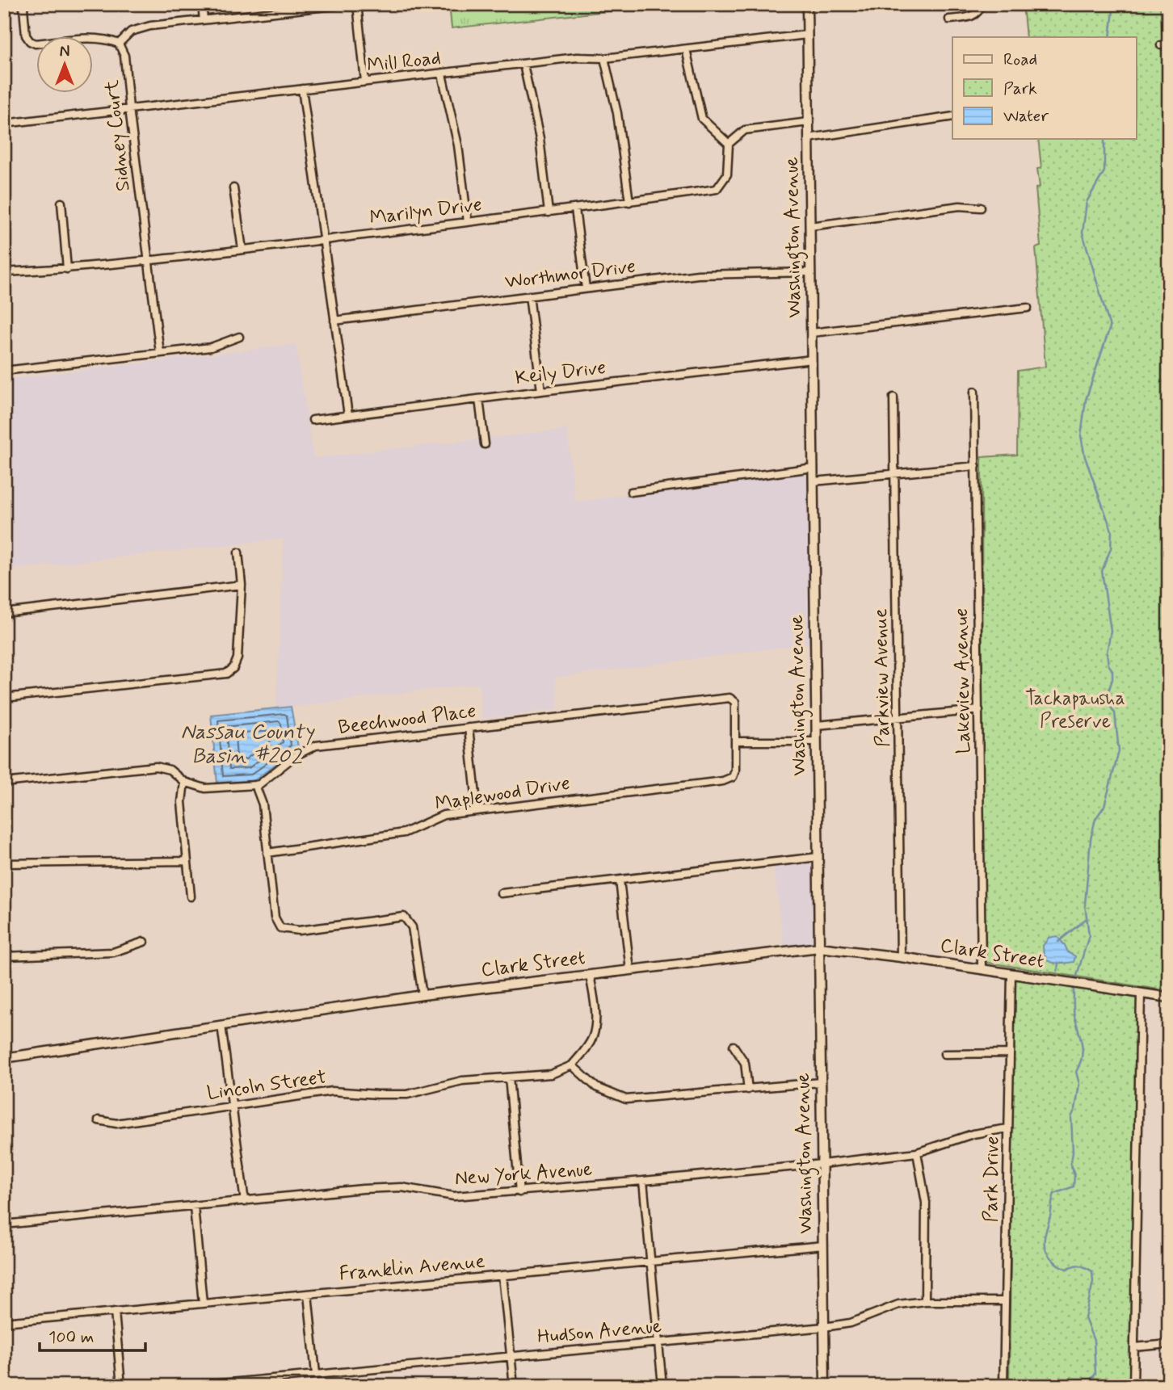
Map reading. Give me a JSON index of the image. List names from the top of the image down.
{
  "streets": {
    "street": [
      "Mill Road",
      "Sidney Court",
      "Marilyn Drive",
      "Washington Avenue",
      "Worthmor Drive",
      "Keily Drive",
      "Parkview Avenue",
      "Lakeview Avenue",
      "Beechwood Place",
      "Maplewood Drive",
      "Clark Street",
      "Lincoln Street",
      "New York Avenue",
      "Park Drive",
      "Franklin Avenue",
      "Hudson Avenue"
    ]
  },
  "crossings": [
    ["Mill Road", "Sidney Court"],
    ["Mill Road", "Washington Avenue"],
    ["Sidney Court", "Marilyn Drive"],
    ["Washington Avenue", "Worthmor Drive"],
    ["Washington Avenue", "Keily Drive"],
    ["Washington Avenue", "Clark Street"],
    ["Washington Avenue", "New York Avenue"],
    ["Washington Avenue", "Franklin Avenue"],
    ["Washington Avenue", "Hudson Avenue"],
    ["Parkview Avenue", "Clark Street"],
    ["Lakeview Avenue", "Clark Street"],
    ["Beechwood Place", "Maplewood Drive"],
    ["Clark Street", "Park Drive"],
    ["New York Avenue", "Park Drive"],
    ["Park Drive", "Hudson Avenue"]
  ],
  "water": ["Nassau County Basin #202"],
  "parks": ["Tackapausha Preserve"],
  "legend": ["Road", "Park", "Water"],
  "scale_bar": "100 m",
  "north": "top"
}
